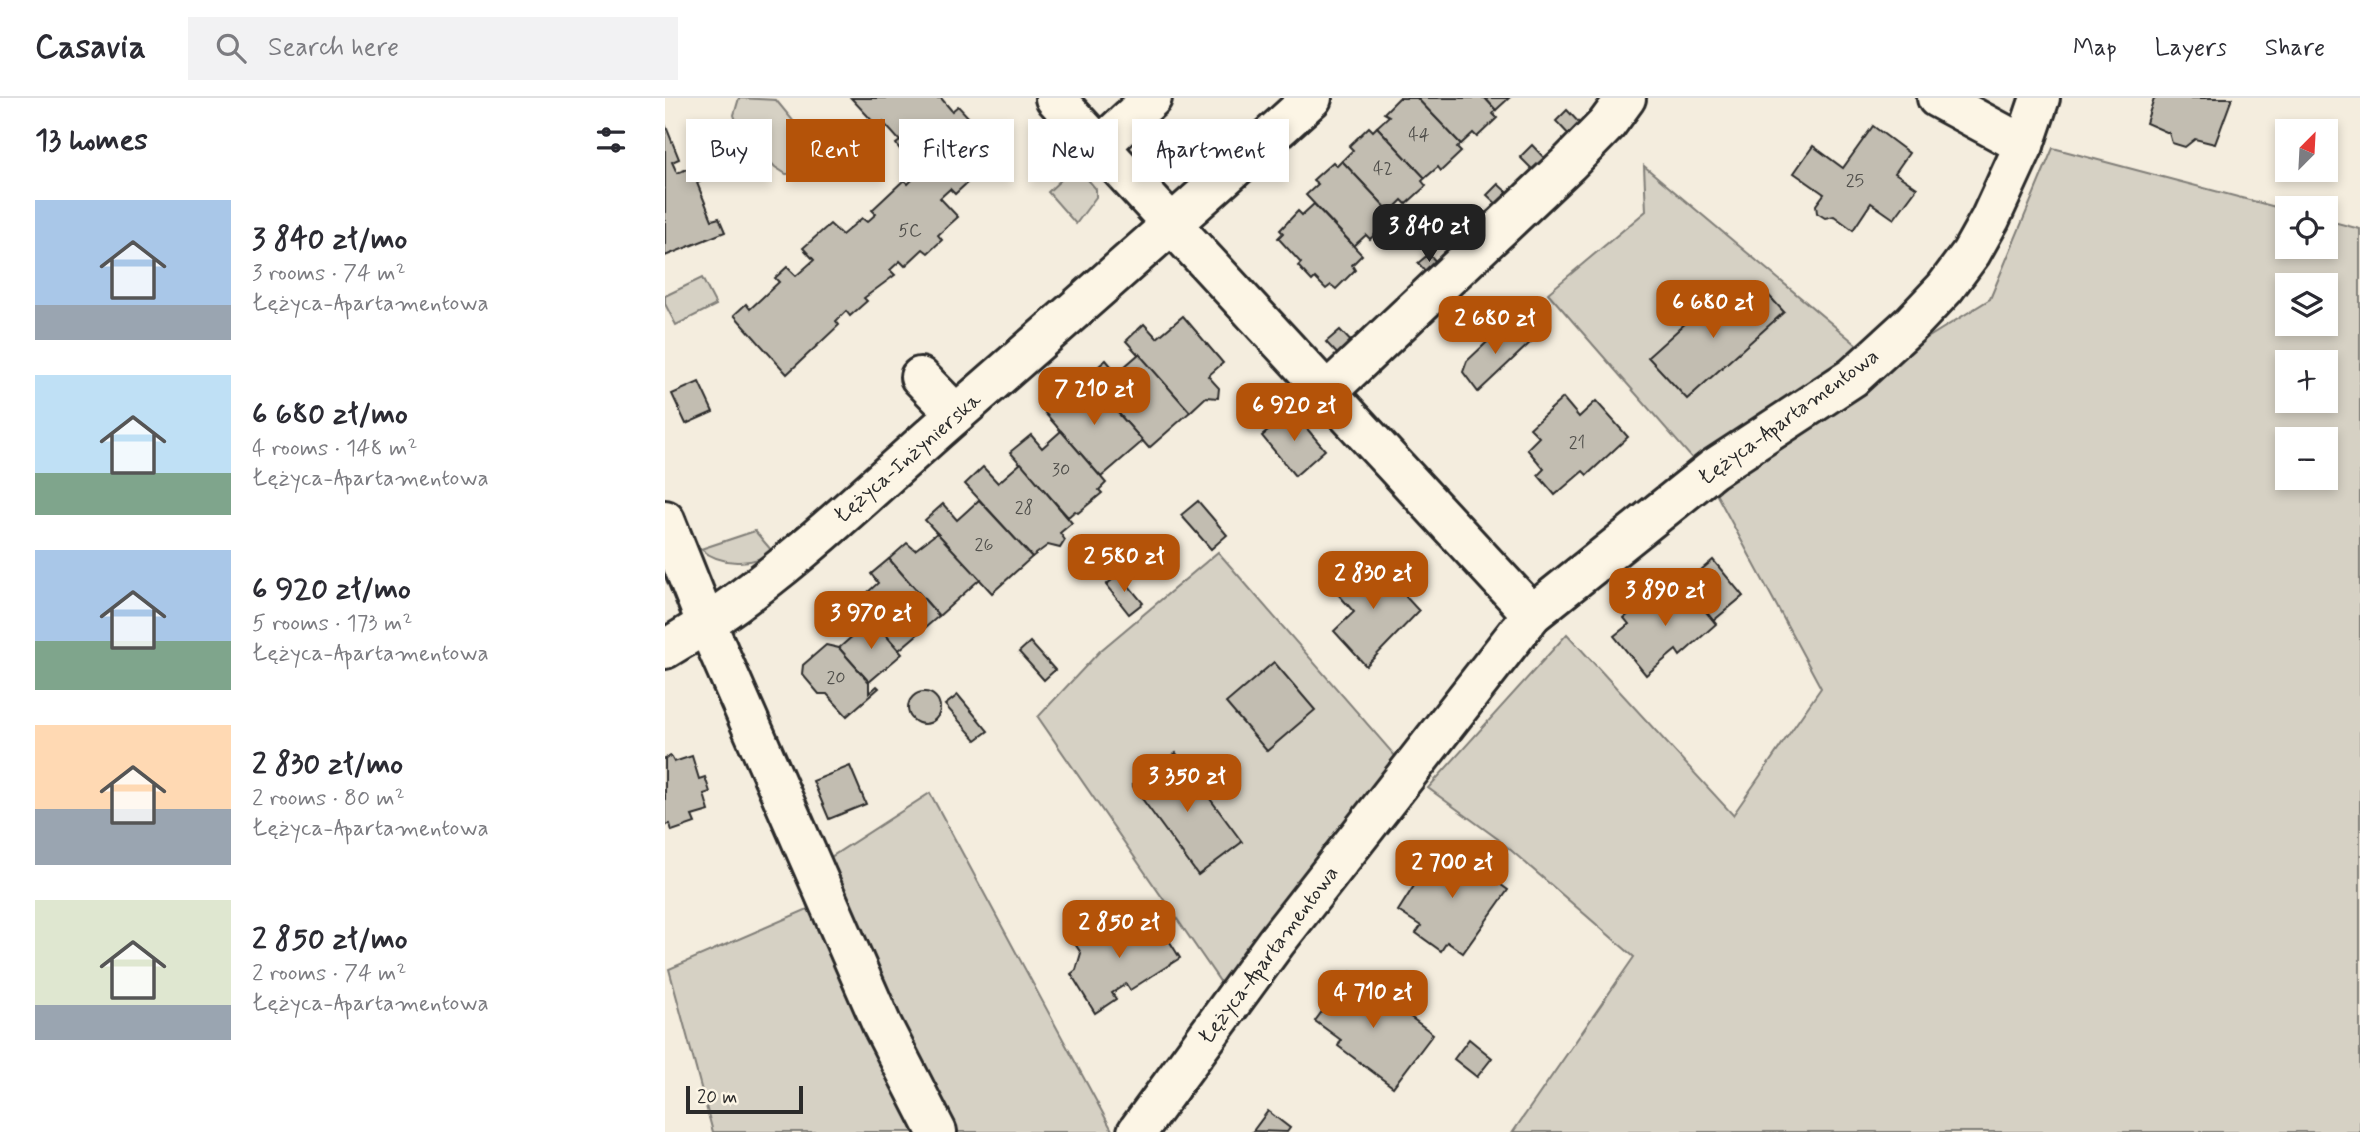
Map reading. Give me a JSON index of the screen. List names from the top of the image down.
{
  "streets": {
    "street": ["Łężyca-Apartamentowa", "Łężyca-Inżynierska"]
  },
  "house_numbers": [
    "44",
    "42",
    "25",
    "5C",
    "21",
    "30",
    "28",
    "26",
    "20"
  ],
  "scale_bar": "20 m",
  "north": "top right",
  "page": {
    "header": "Casavia",
    "search": "Search here",
    "nav": ["Map", "Layers", "Share"],
    "heading": "13 homes",
    "map_buttons": ["+", "−"],
    "chip": [
      "Buy",
      "Rent",
      "Filters",
      "New",
      "Apartment"
    ],
    "list": [
      {
        "name": "3 840 zł/mo",
        "note": "3 rooms · 74 m² · Łężyca-Apartamentowa"
      },
      {
        "name": "6 680 zł/mo",
        "note": "4 rooms · 148 m² · Łężyca-Apartamentowa"
      },
      {
        "name": "6 920 zł/mo",
        "note": "5 rooms · 173 m² · Łężyca-Apartamentowa"
      },
      {
        "name": "2 830 zł/mo",
        "note": "2 rooms · 80 m² · Łężyca-Apartamentowa"
      },
      {
        "name": "2 850 zł/mo",
        "note": "2 rooms · 74 m² · Łężyca-Apartamentowa"
      }
    ],
    "price": [
      "3 840 zł",
      "6 680 zł",
      "2 680 zł",
      "7 210 zł",
      "6 920 zł",
      "2 580 zł",
      "2 830 zł",
      "3 890 zł",
      "3 970 zł",
      "3 350 zł",
      "2 700 zł",
      "2 850 zł",
      "4 710 zł"
    ],
    "scale": "20 m"
  }
}
